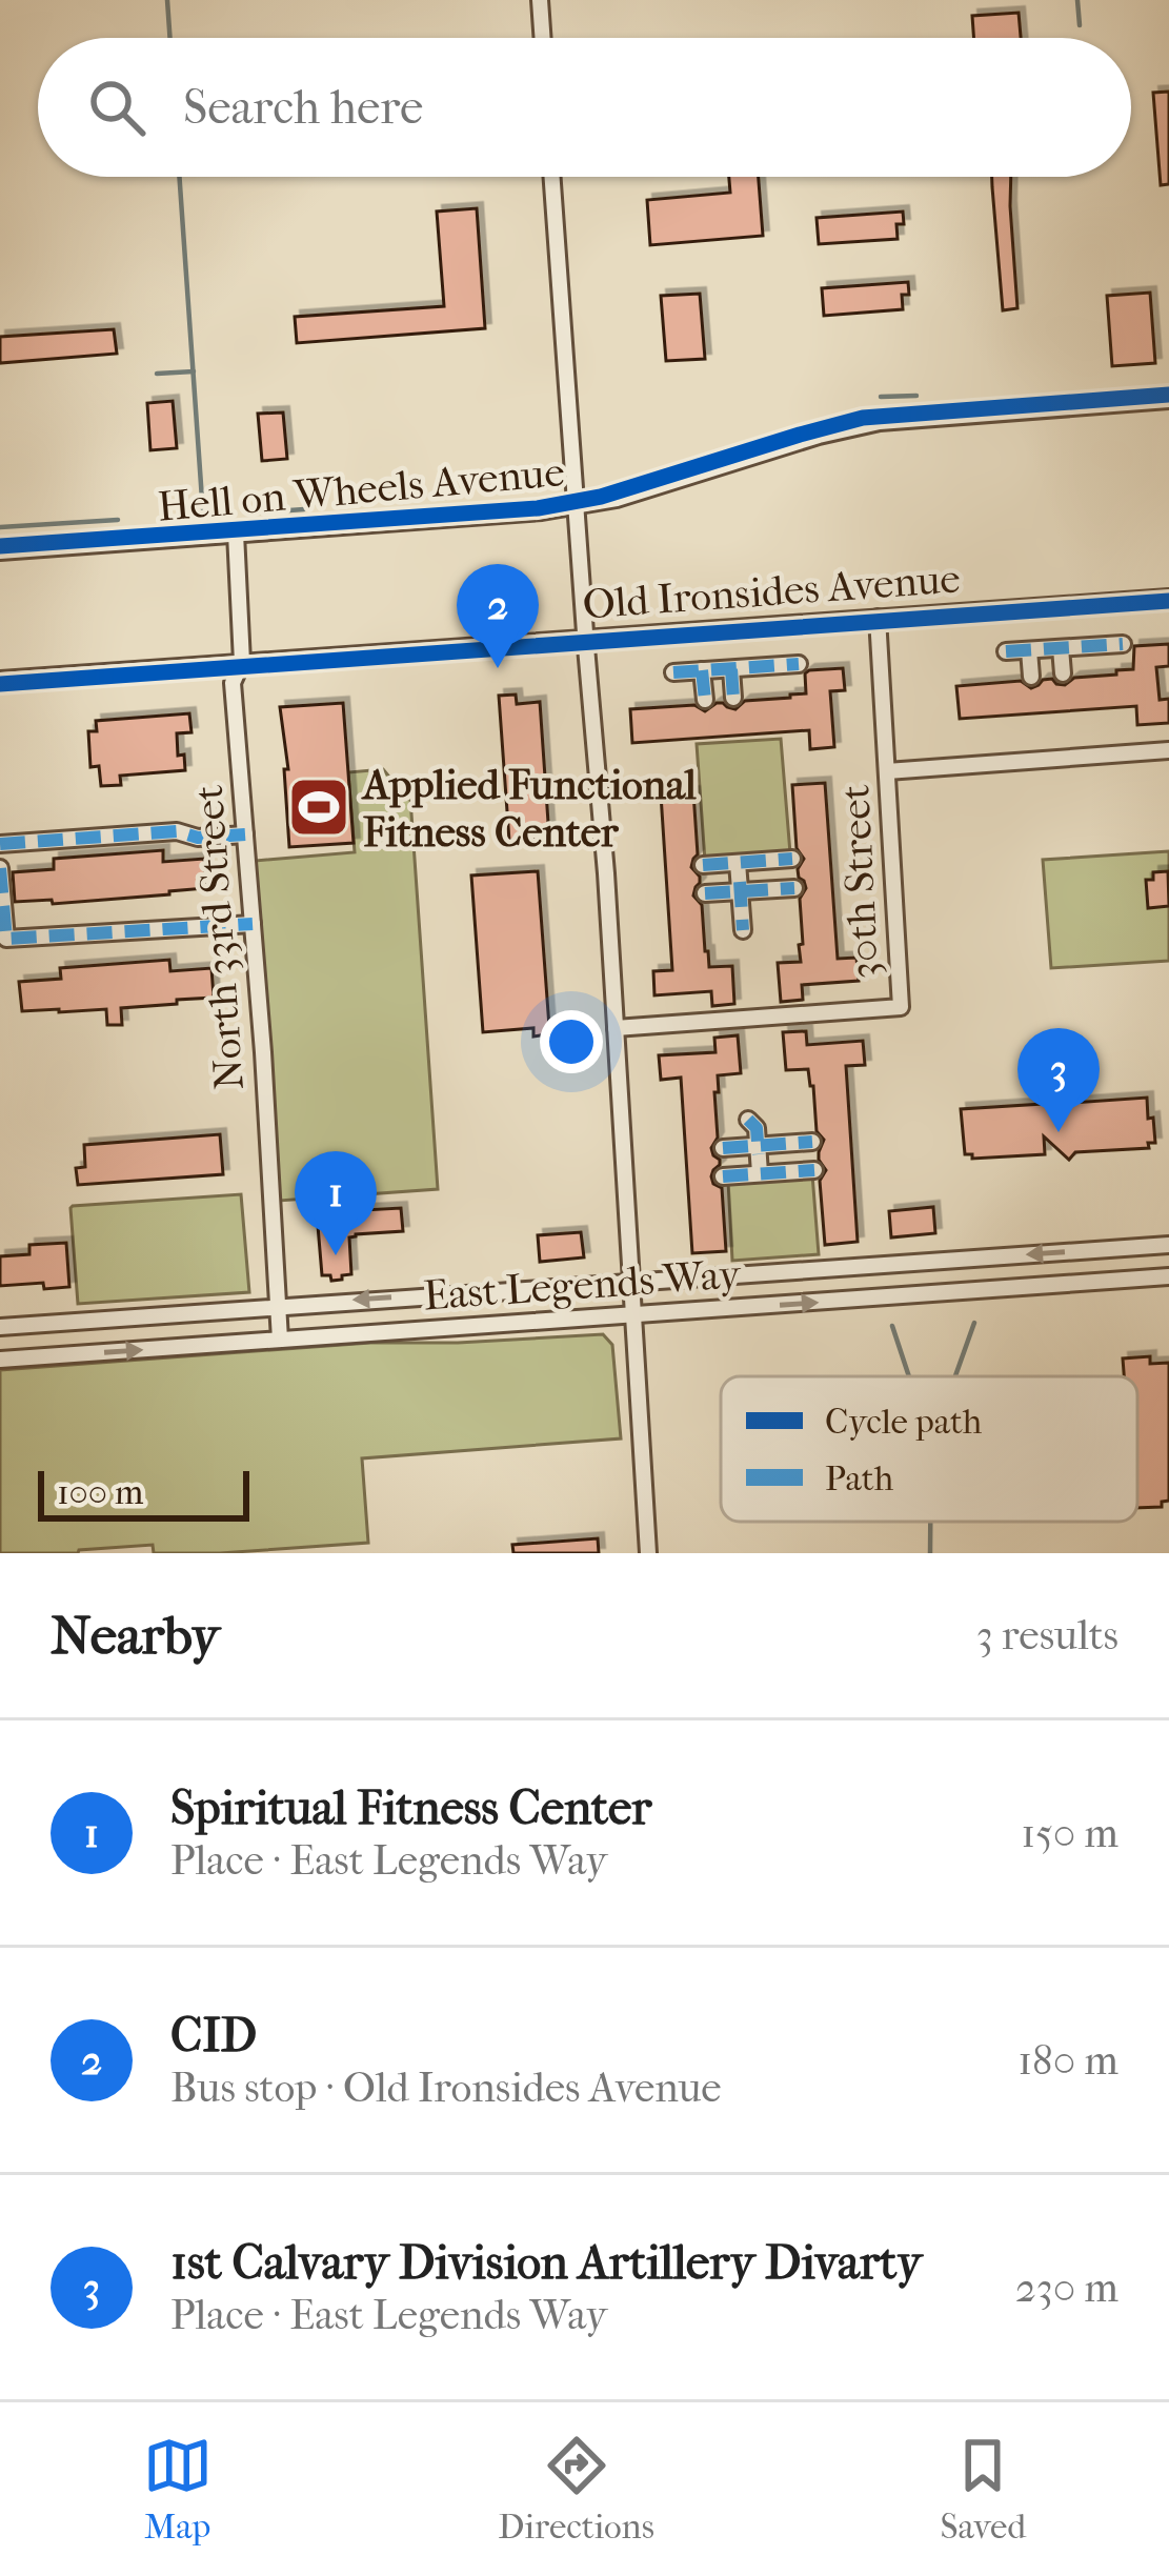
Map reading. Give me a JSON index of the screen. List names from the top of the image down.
{
  "streets": {
    "street": [
      "Hell on Wheels Avenue",
      "Old Ironsides Avenue",
      "30th Street",
      "North 33rd Street",
      "East Legends Way"
    ]
  },
  "crossings": [
    ["Hell on Wheels Avenue", "North 33rd Street"],
    ["Old Ironsides Avenue", "30th Street"],
    ["Old Ironsides Avenue", "North 33rd Street"],
    ["North 33rd Street", "East Legends Way"]
  ],
  "places": {
    "sports": ["Applied Functional Fitness Center"]
  },
  "legend": ["Cycle path", "Path"],
  "scale_bar": "100 m",
  "page": {
    "search": "Search here",
    "pins": ["2", "3", "1"],
    "scale": "100 m",
    "heading": ["Nearby", "3 results"],
    "list": [
      {
        "mark": "1",
        "name": "Spiritual Fitness Center",
        "note": "Place · East Legends Way",
        "value": "150 m"
      },
      {
        "mark": "2",
        "name": "CID",
        "note": "Bus stop · Old Ironsides Avenue",
        "value": "180 m"
      },
      {
        "mark": "3",
        "name": "1st Calvary Division Artillery Divarty",
        "note": "Place · East Legends Way",
        "value": "230 m"
      }
    ],
    "nav": ["Map", "Directions", "Saved"]
  }
}
